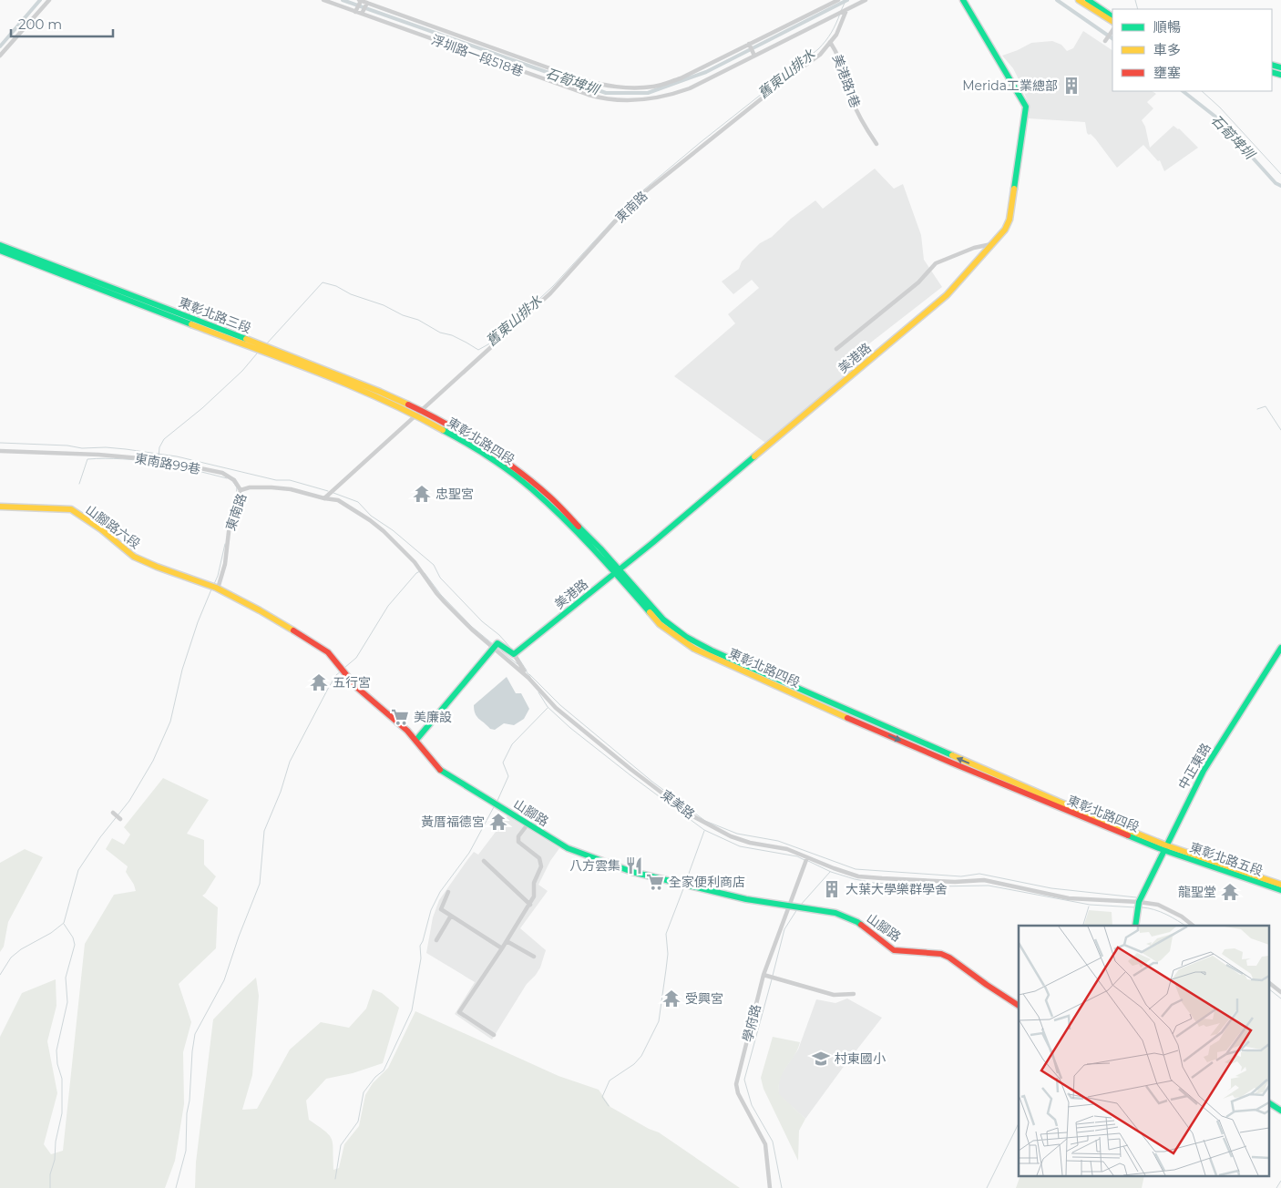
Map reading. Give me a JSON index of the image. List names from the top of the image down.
{
  "streets": {
    "street": [
      "浮圳路一段518巷",
      "美港路1巷",
      "東南路",
      "東彰北路三段",
      "美港路",
      "東彰北路四段",
      "東南路99巷",
      "山腳路六段",
      "中正東路",
      "東美路",
      "山腳路",
      "東彰北路五段",
      "學府路"
    ]
  },
  "crossings": [
    ["浮圳路一段518巷", "美港路1巷"],
    ["美港路1巷", "東南路"],
    ["東南路", "東彰北路三段"],
    ["東南路", "東彰北路四段"],
    ["東南路", "東南路99巷"],
    ["東南路", "山腳路六段"],
    ["東南路", "東美路"],
    ["東南路", "山腳路"],
    ["東彰北路三段", "東彰北路四段"],
    ["美港路", "東彰北路四段"],
    ["東彰北路四段", "中正東路"],
    ["東彰北路四段", "東彰北路五段"],
    ["山腳路六段", "山腳路"],
    ["中正東路", "東美路"],
    ["中正東路", "東彰北路五段"],
    ["東美路", "學府路"],
    ["山腳路", "學府路"]
  ],
  "water": ["舊東山排水", "石筍埤圳"],
  "places": {
    "building": ["Merida工業總部", "大葉大學樂群學舍"],
    "temple": [
      "忠聖宮",
      "五行宮",
      "黃厝福德宮",
      "龍聖堂",
      "受興宮"
    ],
    "supermarket": ["美廉設", "全家便利商店"],
    "restaurant": ["八方雲集"],
    "school or university": ["村東國小"]
  },
  "legend": ["順暢", "車多", "壅塞"],
  "scale_bar": "200 m"
}
